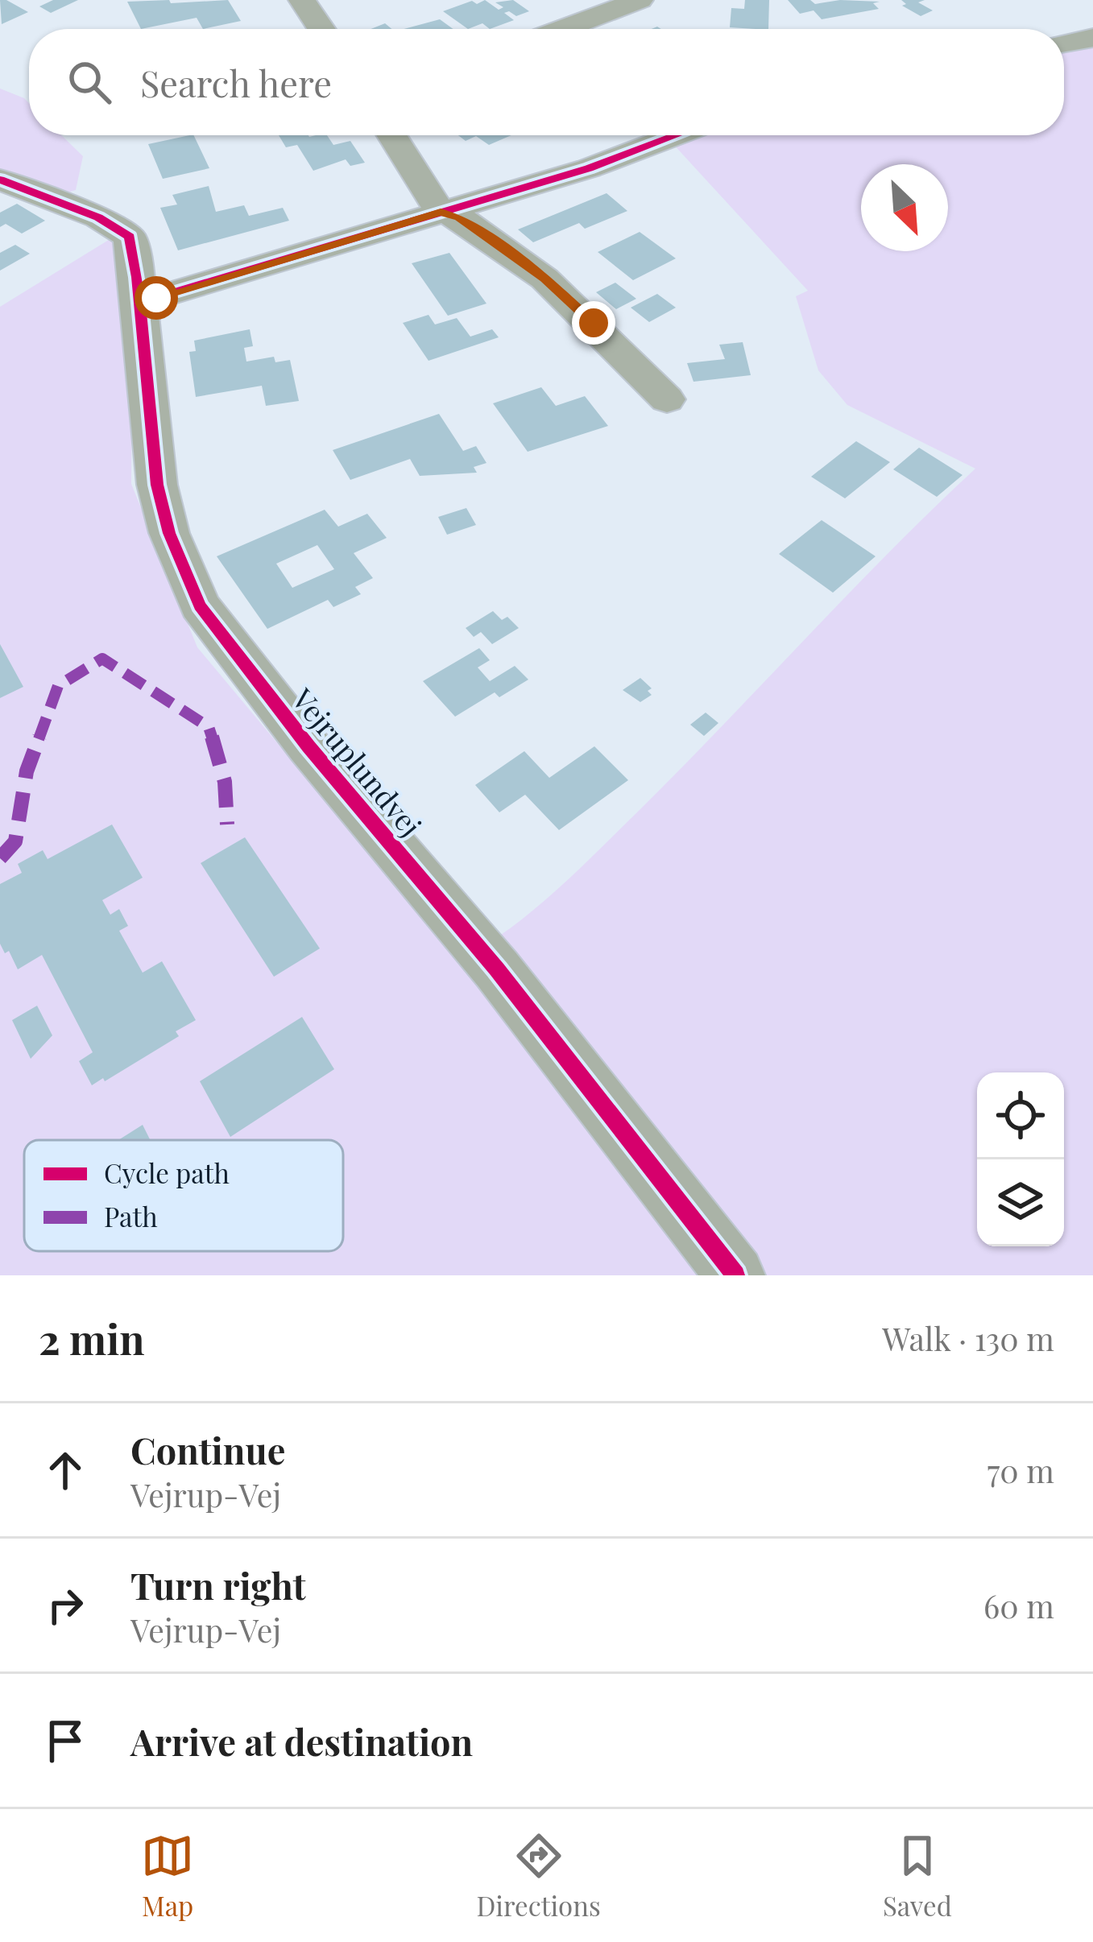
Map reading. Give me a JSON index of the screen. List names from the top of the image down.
{
  "streets": {
    "street": ["Vejruplundvej"]
  },
  "legend": ["Cycle path", "Path"],
  "north": "bottom right",
  "page": {
    "search": "Search here",
    "heading": ["2 min", "Walk · 130 m"],
    "list": [
      ["Continue", "Vejrup-Vej", "70 m"],
      ["Turn right", "Vejrup-Vej", "60 m"],
      "Arrive at destination"
    ],
    "nav": ["Map", "Directions", "Saved"]
  }
}
